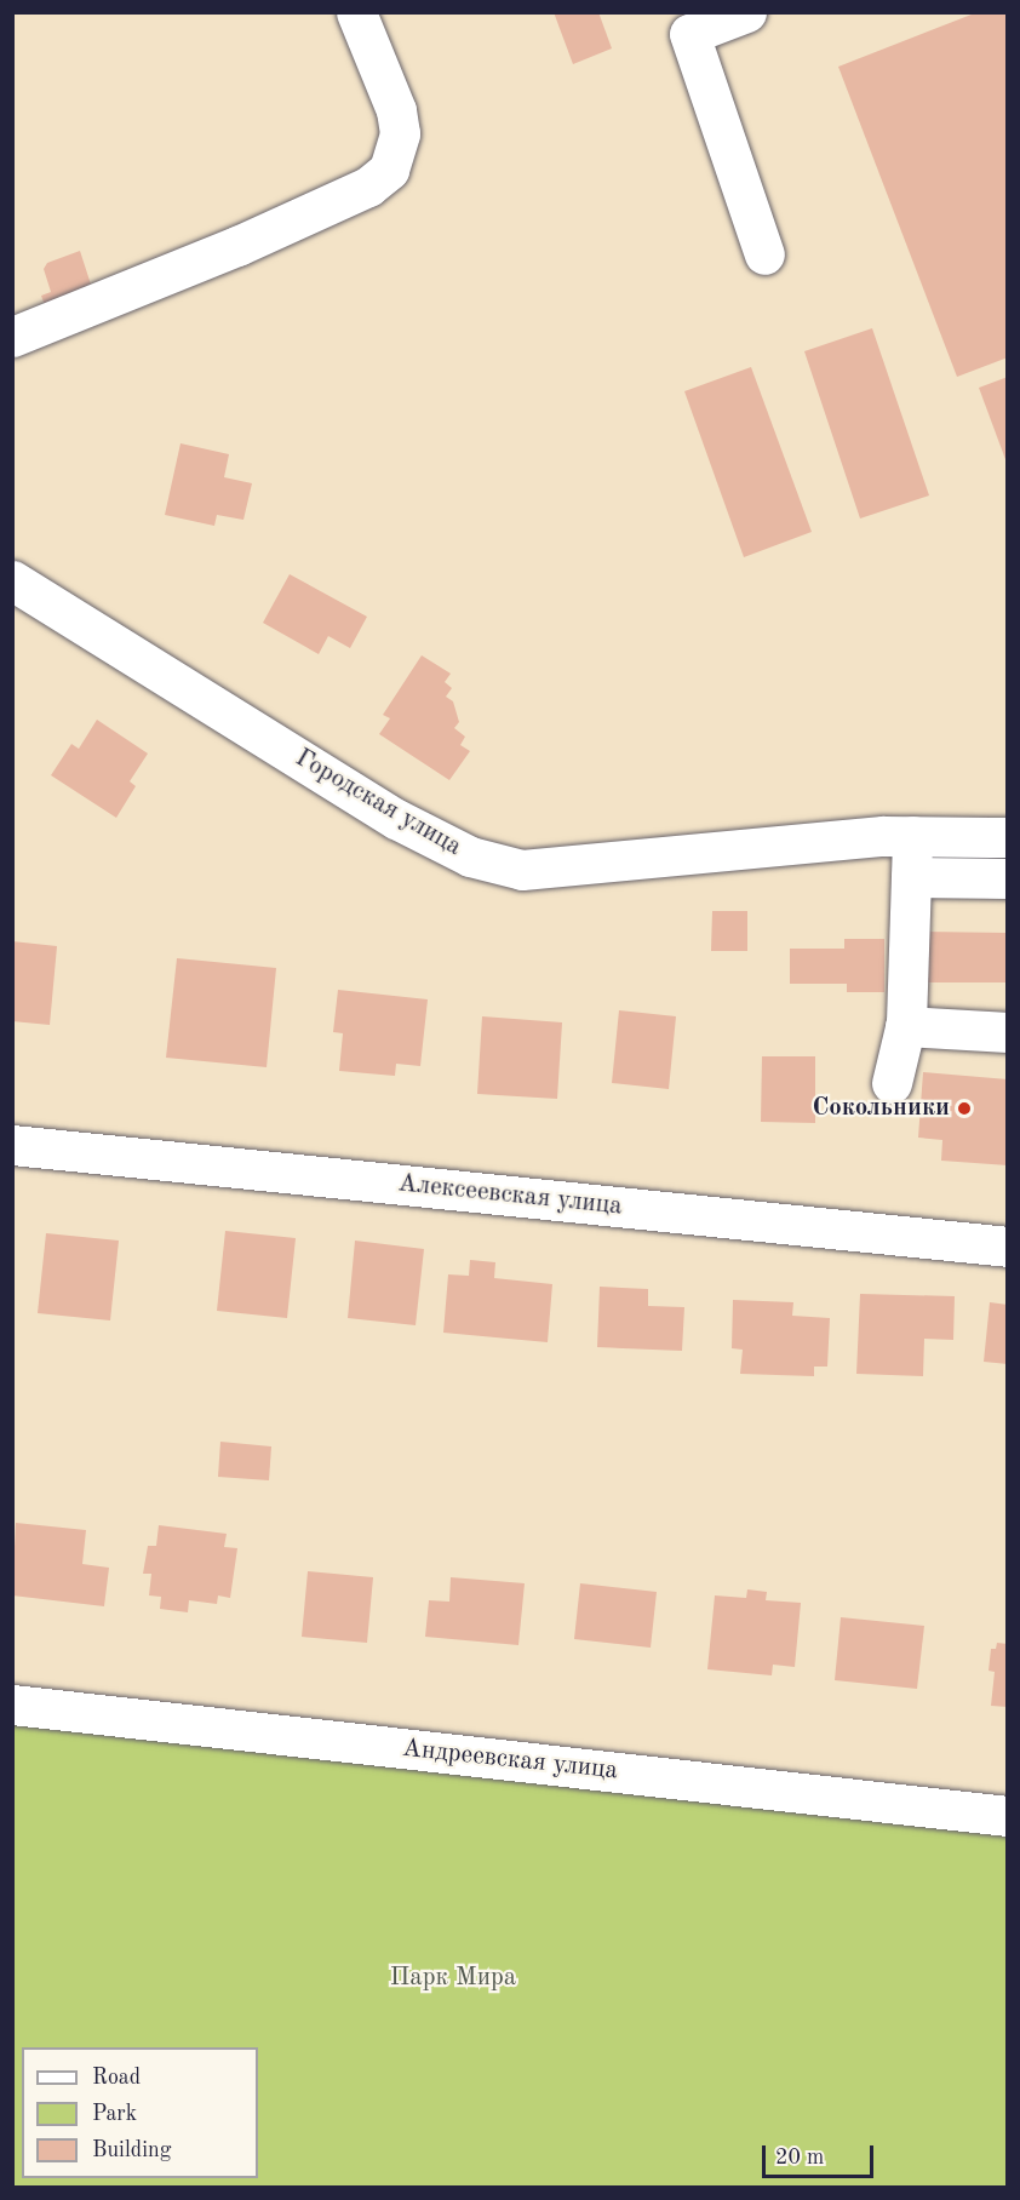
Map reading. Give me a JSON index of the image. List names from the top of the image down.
{
  "streets": {
    "street": ["Городская улица", "Алексеевская улица", "Андреевская улица"]
  },
  "parks": ["Парк Мира"],
  "places": ["Сокольники"],
  "legend": ["Road", "Park", "Building"],
  "scale_bar": "20 m"
}
